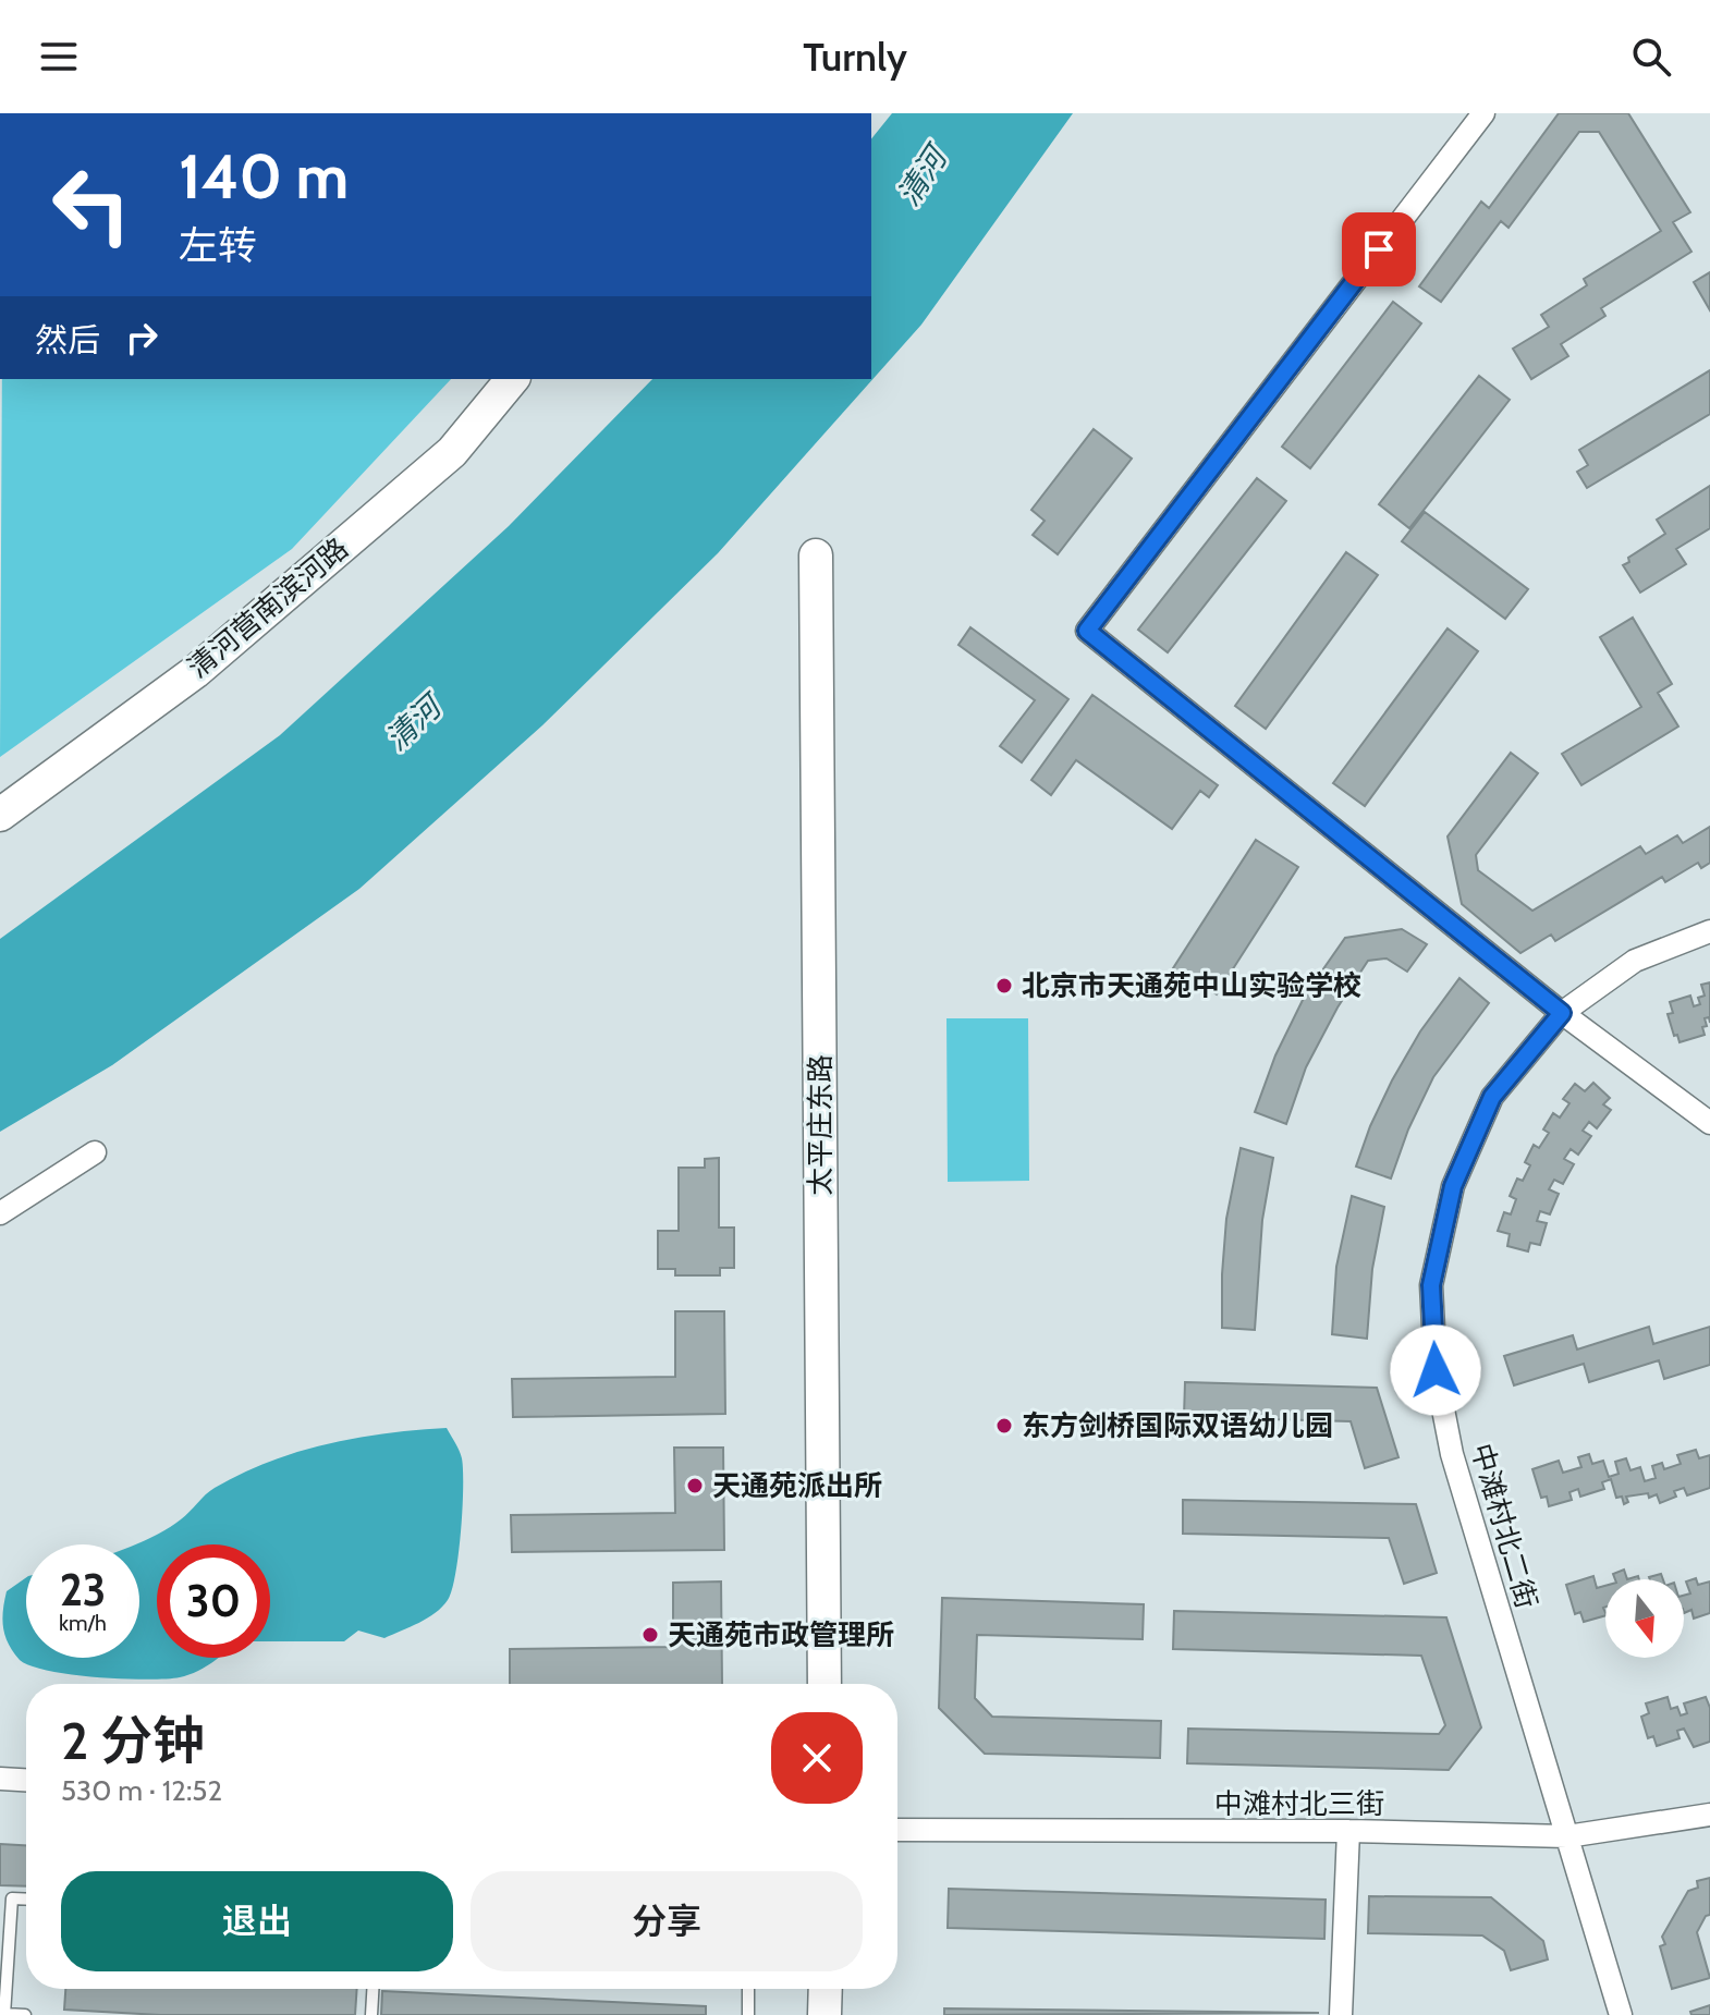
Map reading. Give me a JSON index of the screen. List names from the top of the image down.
{
  "streets": {
    "street": [
      "清河营南滨河路",
      "太平庄东路",
      "中滩村北二街",
      "中滩村北三街"
    ]
  },
  "crossings": [
    ["中滩村北二街", "中滩村北三街"]
  ],
  "water": ["清河"],
  "places": [
    "北京市天通苑中山实验学校",
    "东方剑桥国际双语幼儿园",
    "天通苑派出所",
    "天通苑市政管理所"
  ],
  "north": "bottom",
  "page": {
    "header": "Turnly",
    "turn": ["140 m", "左转"],
    "then": "然后",
    "speed": "23 km/h",
    "limit": "30",
    "heading": ["2 分钟", "530 m · 12:52"],
    "buttons": ["退出", "分享"]
  }
}
